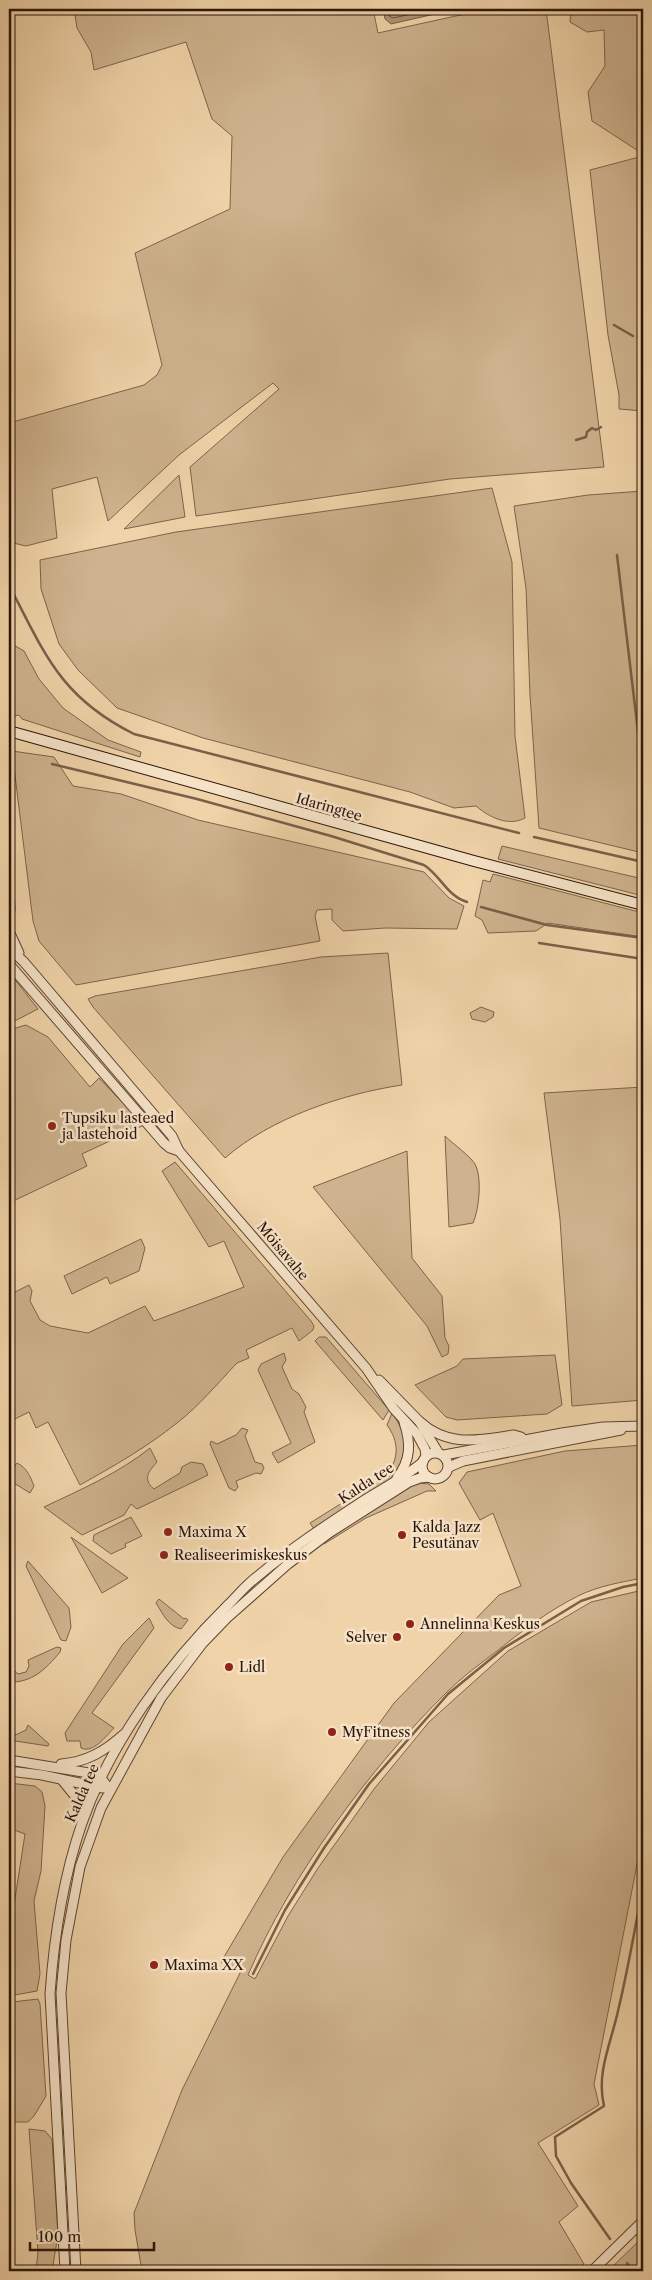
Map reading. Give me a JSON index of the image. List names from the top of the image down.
{
  "streets": {
    "main road": ["Idaringtee"],
    "street": ["Mõisavahe", "Kalda tee"]
  },
  "crossings": [
    ["Mõisavahe", "Kalda tee"]
  ],
  "places": [
    "Tupsiku lasteaed ja lastehoid",
    "Maxima X",
    "Kalda Jazz Pesutänav",
    "Realiseerimiskeskus",
    "Annelinna Keskus",
    "Selver",
    "Lidl",
    "MyFitness",
    "Maxima XX"
  ],
  "scale_bar": "100 m"
}
